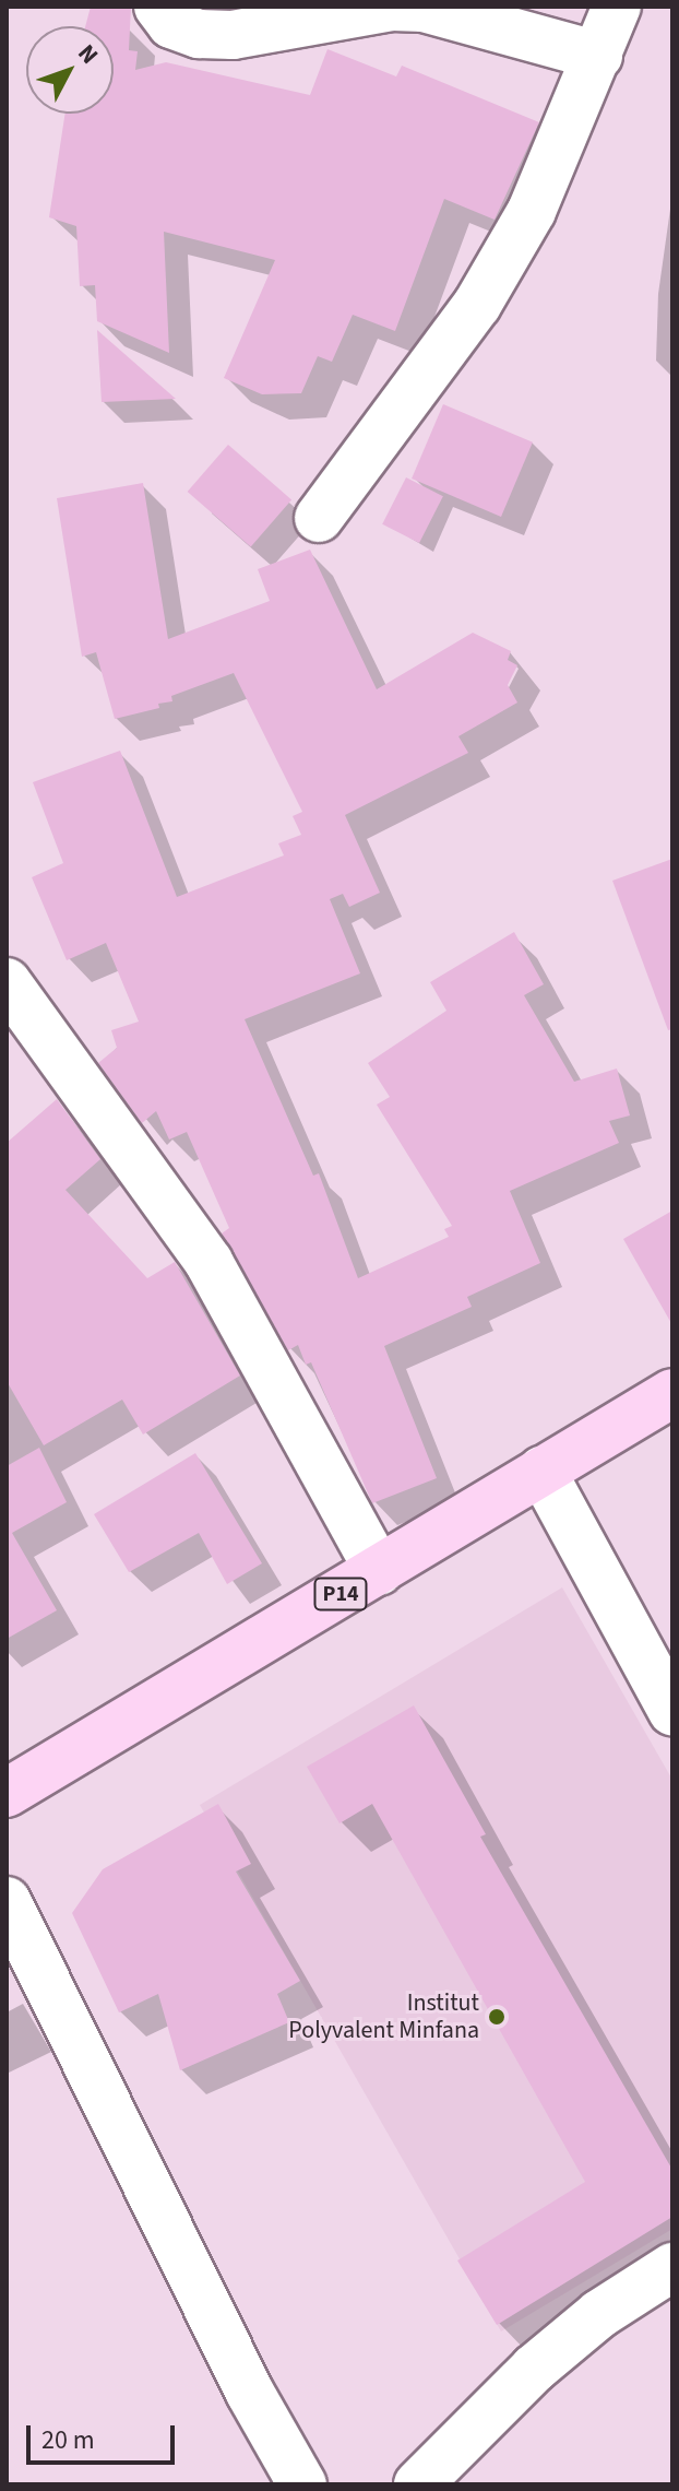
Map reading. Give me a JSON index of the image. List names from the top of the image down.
{
  "streets": {
    "main road": ["P14"]
  },
  "places": ["Institut Polyvalent Minfana"],
  "scale_bar": "20 m",
  "north": "top right"
}
